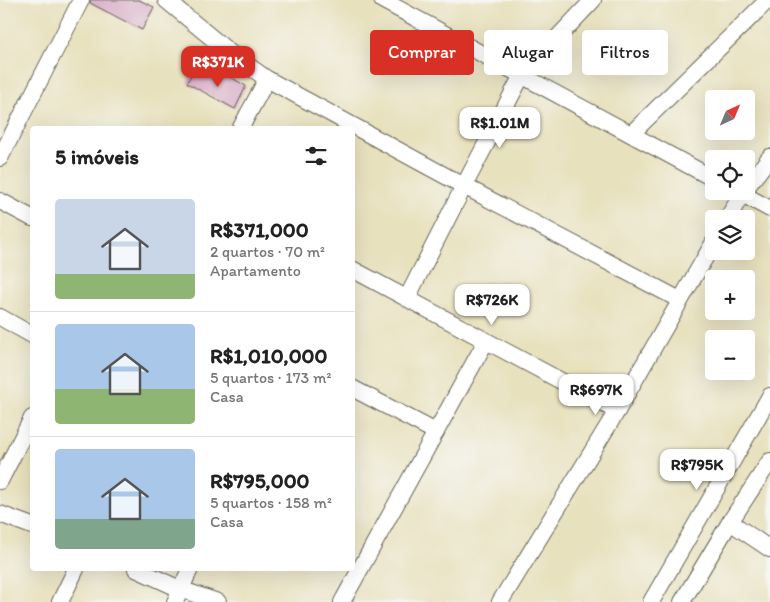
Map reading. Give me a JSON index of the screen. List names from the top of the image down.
{
  "north": "top right",
  "page": {
    "chip": ["Comprar", "Alugar", "Filtros"],
    "price": [
      "R$371K",
      "R$1.01M",
      "R$726K",
      "R$697K",
      "R$795K"
    ],
    "map_buttons": ["+", "−"],
    "heading": "5 imóveis",
    "list": [
      {
        "name": "R$371,000",
        "note": "2 quartos · 70 m² · Apartamento"
      },
      {
        "name": "R$1,010,000",
        "note": "5 quartos · 173 m² · Casa"
      },
      {
        "name": "R$795,000",
        "note": "5 quartos · 158 m² · Casa"
      }
    ]
  }
}
